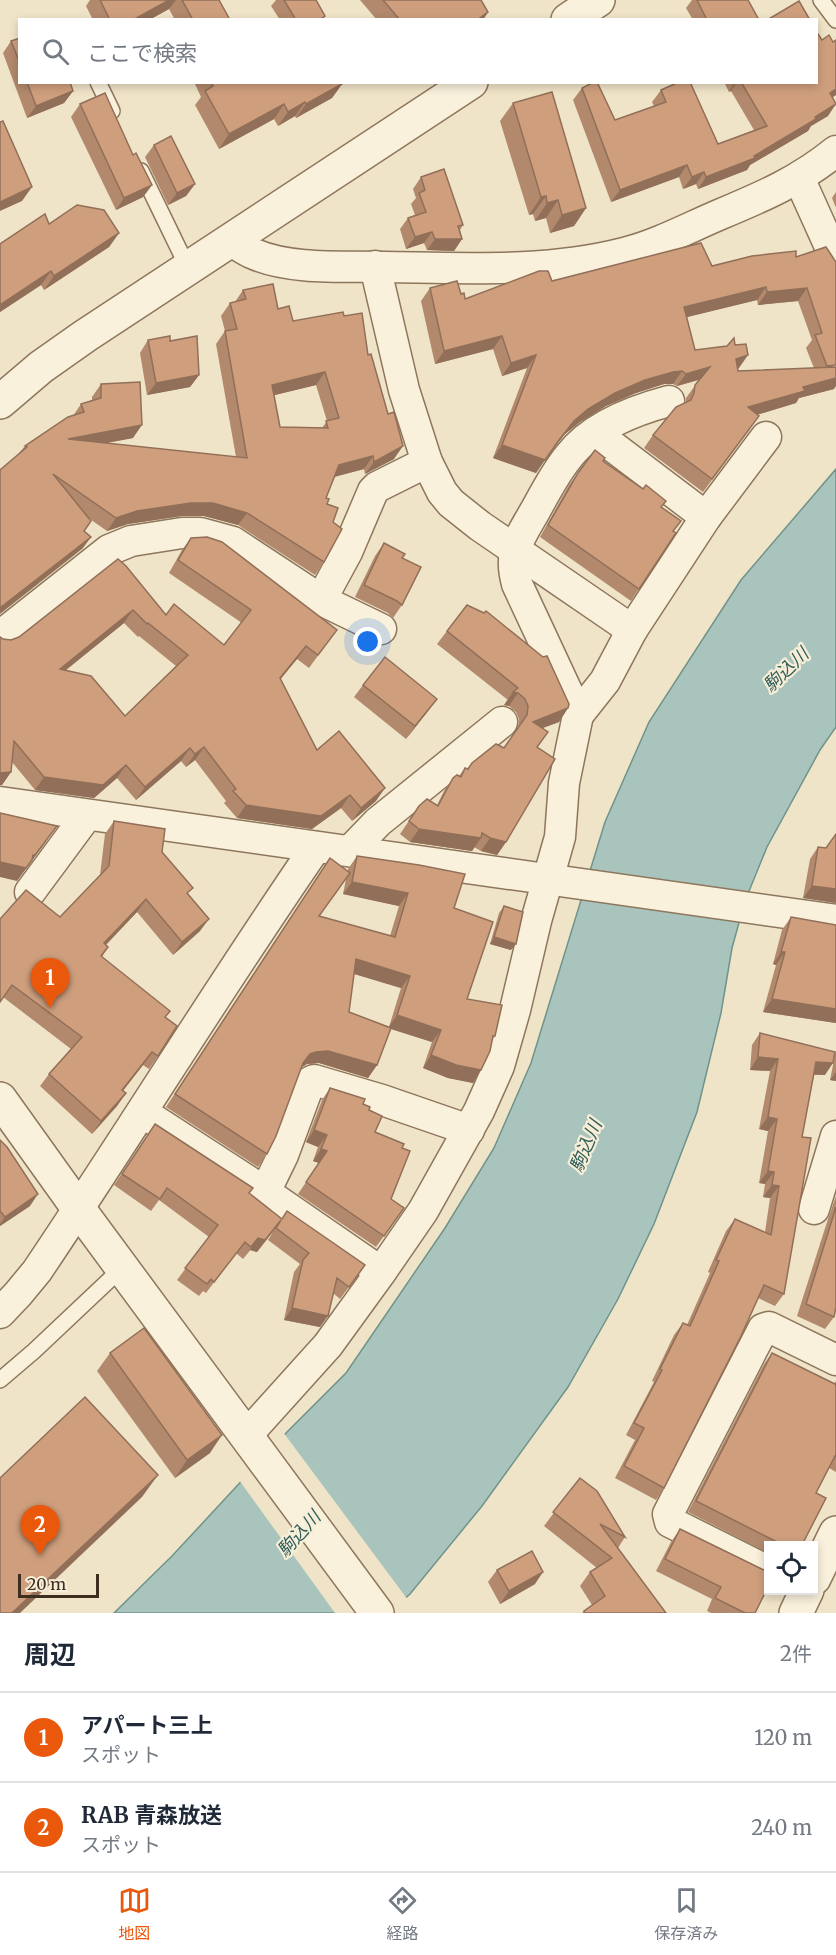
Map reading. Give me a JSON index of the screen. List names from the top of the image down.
{
  "water": ["駒込川"],
  "scale_bar": "20 m",
  "page": {
    "search": "ここで検索",
    "pins": ["1", "2"],
    "scale": "20 m",
    "heading": ["周辺", "2件"],
    "list": [
      {
        "mark": "1",
        "name": "アパート三上",
        "note": "スポット",
        "value": "120 m"
      },
      {
        "mark": "2",
        "name": "RAB 青森放送",
        "note": "スポット",
        "value": "240 m"
      }
    ],
    "nav": ["地図", "経路", "保存済み"]
  }
}
